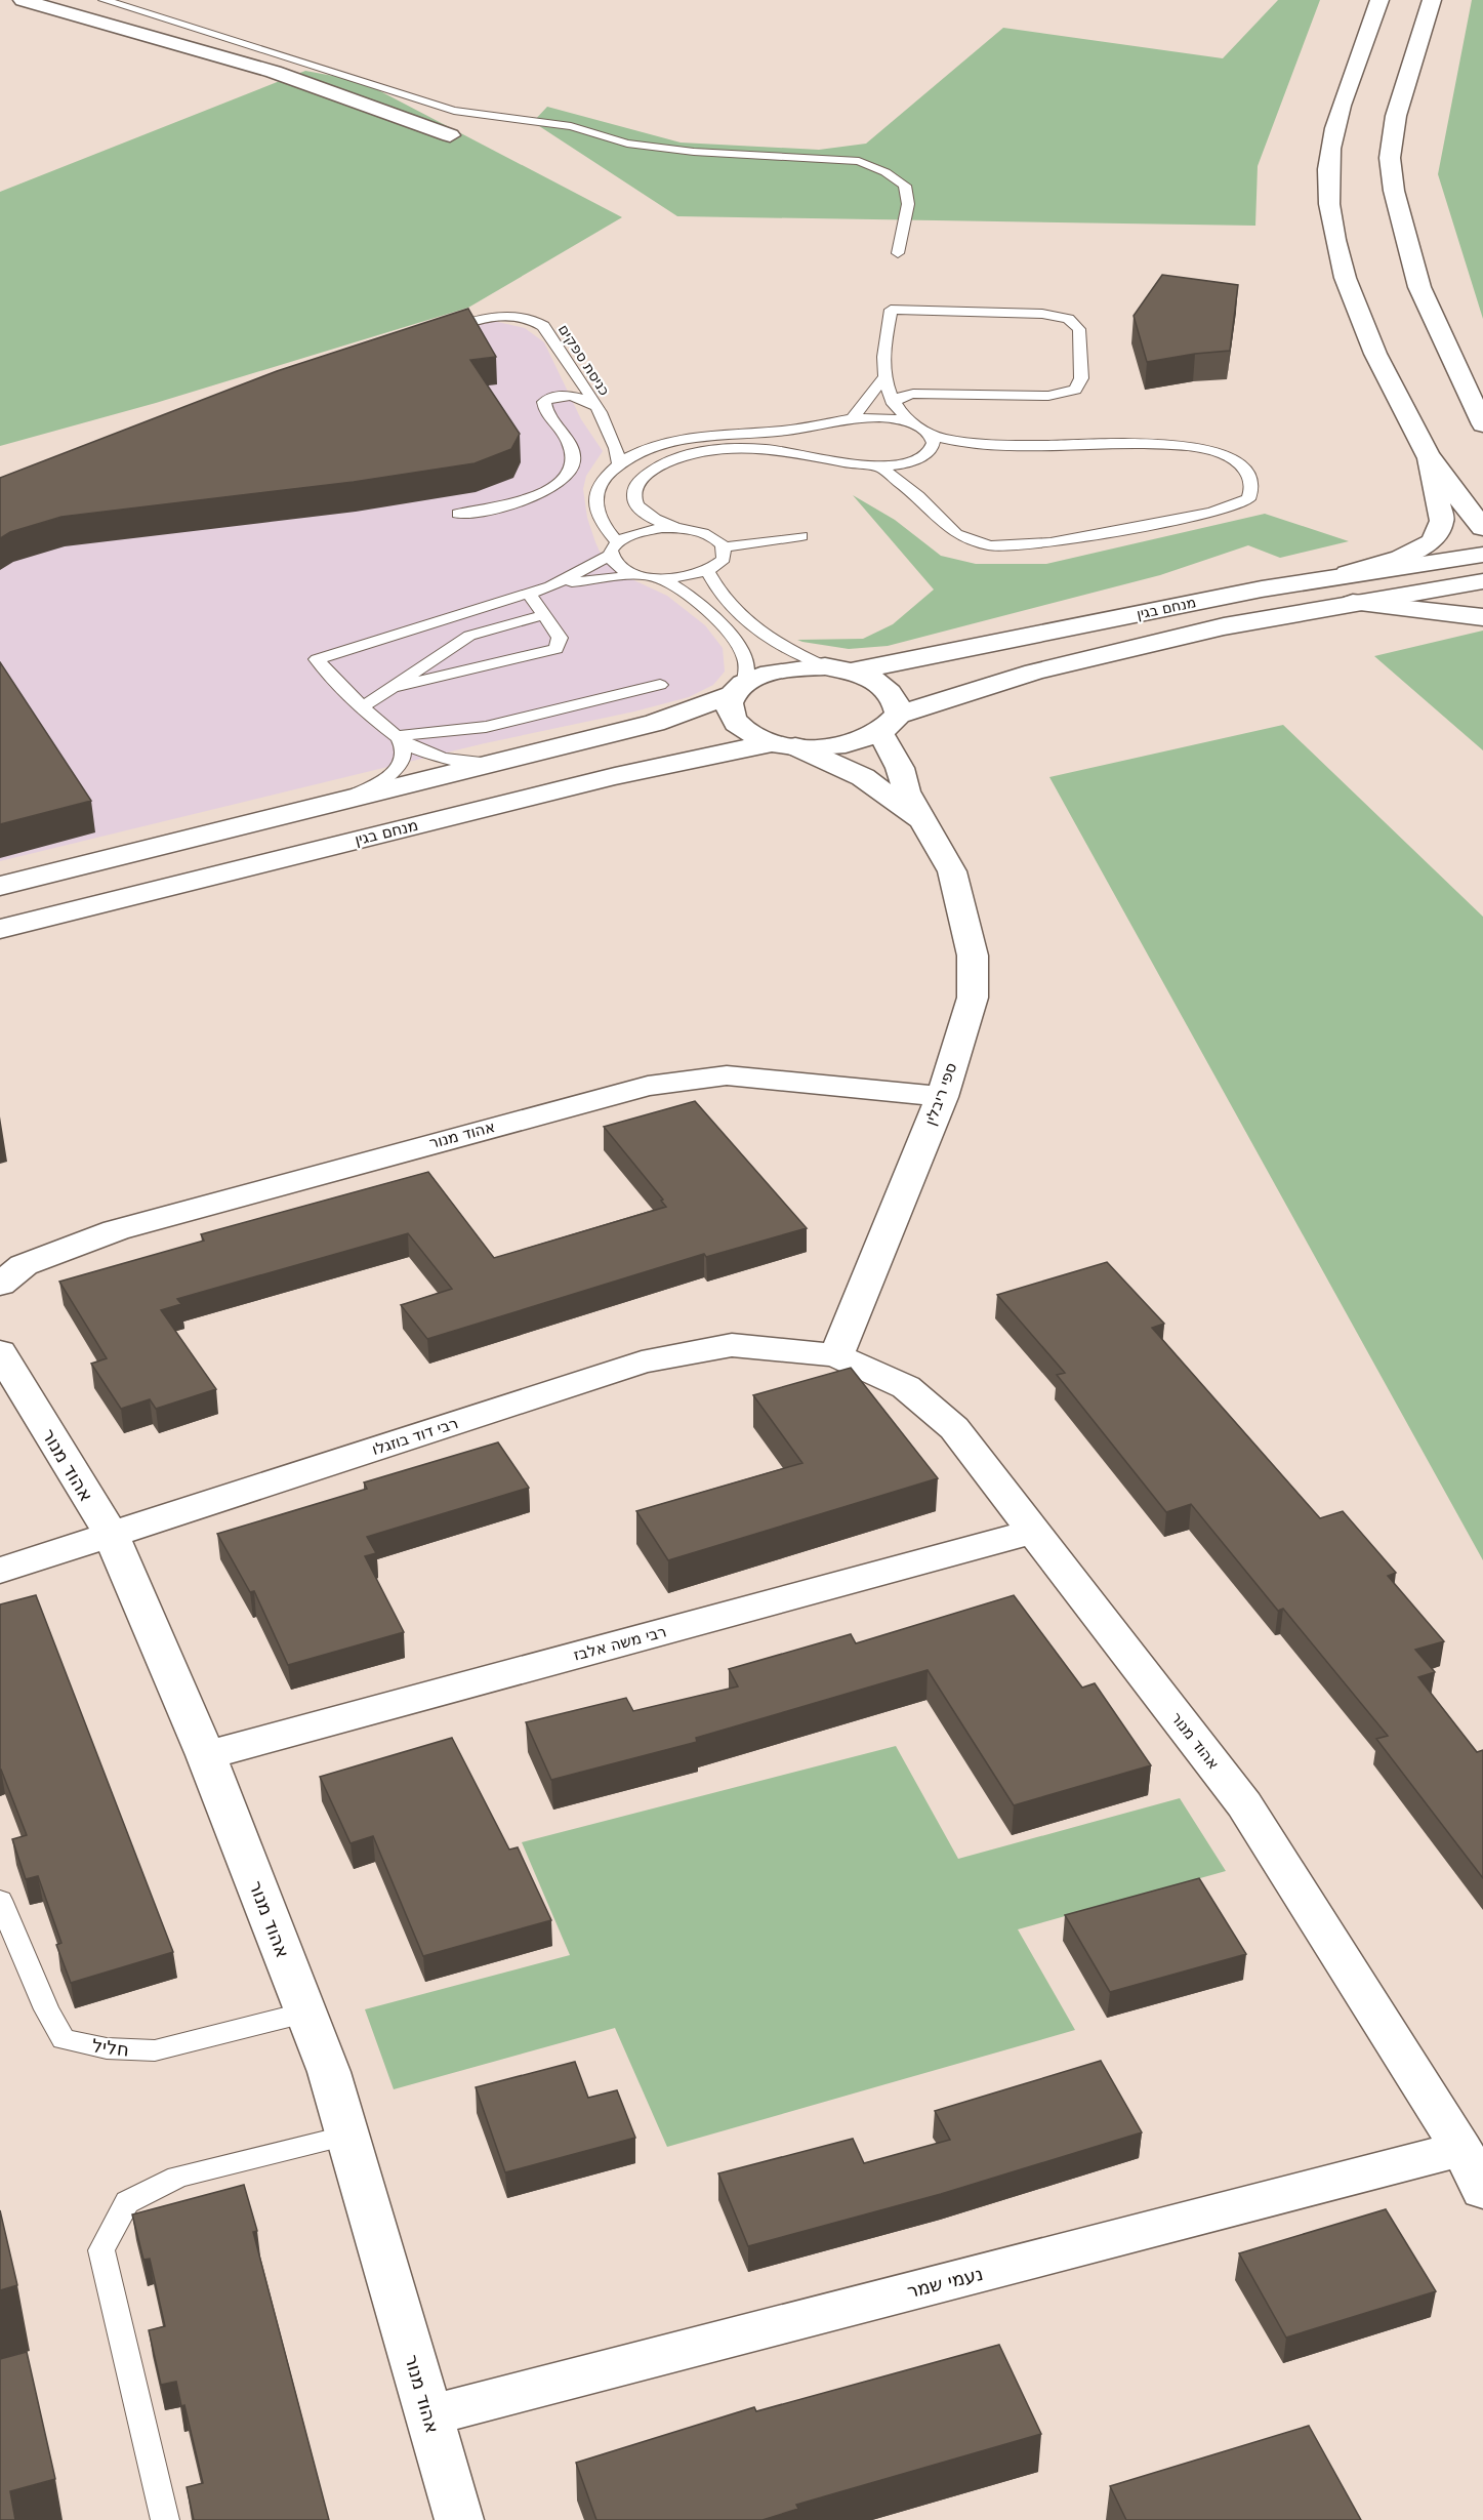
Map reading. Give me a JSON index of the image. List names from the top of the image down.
{
  "streets": {
    "main road": [
      "מנחם בגין",
      "ספי ריבלין",
      "אהוד מנור",
      "רבי דוד בוזגלו",
      "רבי משה אלבז",
      "נעמי שמר"
    ],
    "lane": ["כניסת ספקים", "חליל"]
  },
  "crossings": [
    ["מנחם בגין", "ספי ריבלין"],
    ["ספי ריבלין", "אהוד מנור"],
    ["ספי ריבלין", "רבי דוד בוזגלו"],
    ["אהוד מנור", "רבי דוד בוזגלו"],
    ["אהוד מנור", "רבי משה אלבז"],
    ["אהוד מנור", "חליל"],
    ["אהוד מנור", "נעמי שמר"]
  ]
}
